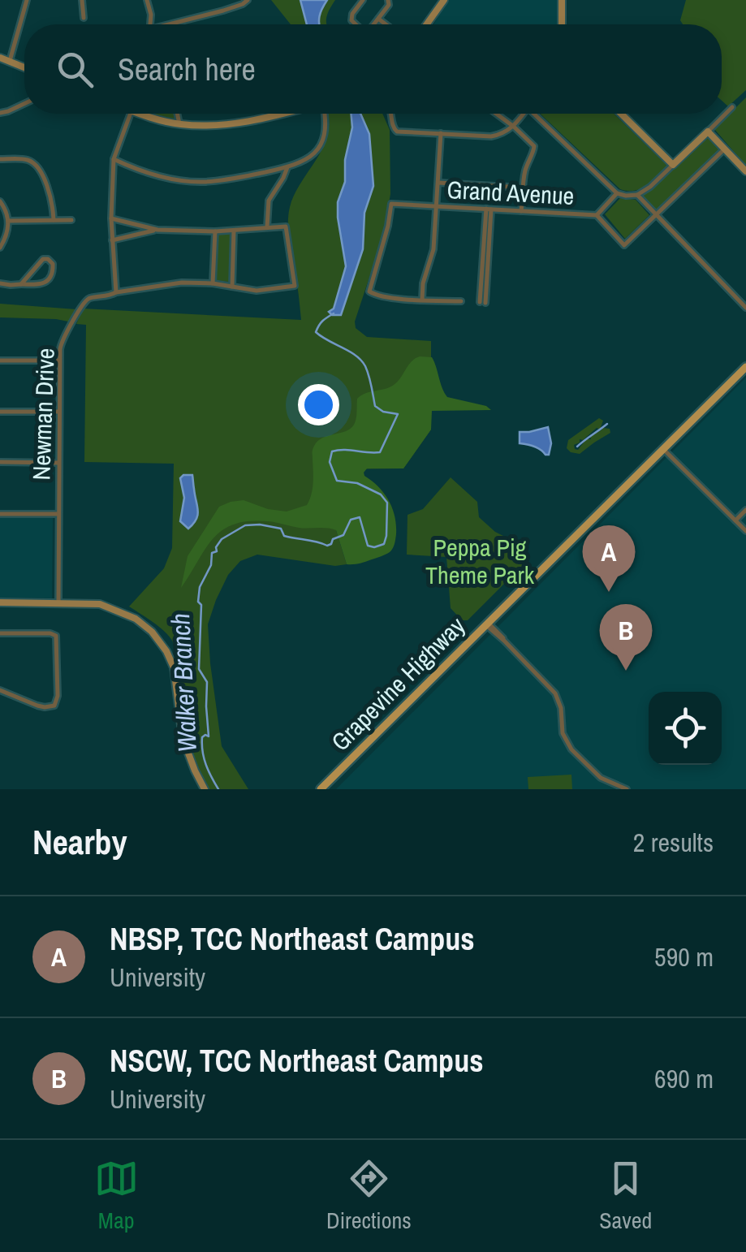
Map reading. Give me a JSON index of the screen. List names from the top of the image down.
{
  "streets": {
    "main road": ["Grapevine Highway"],
    "street": ["Grand Avenue", "Newman Drive"]
  },
  "water": ["Walker Branch"],
  "parks": ["Peppa Pig Theme Park"],
  "page": {
    "search": "Search here",
    "pins": ["A", "B"],
    "heading": ["Nearby", "2 results"],
    "list": [
      {
        "mark": "A",
        "name": "NBSP, TCC Northeast Campus",
        "note": "University",
        "value": "590 m"
      },
      {
        "mark": "B",
        "name": "NSCW, TCC Northeast Campus",
        "note": "University",
        "value": "690 m"
      }
    ],
    "nav": ["Map", "Directions", "Saved"]
  }
}
